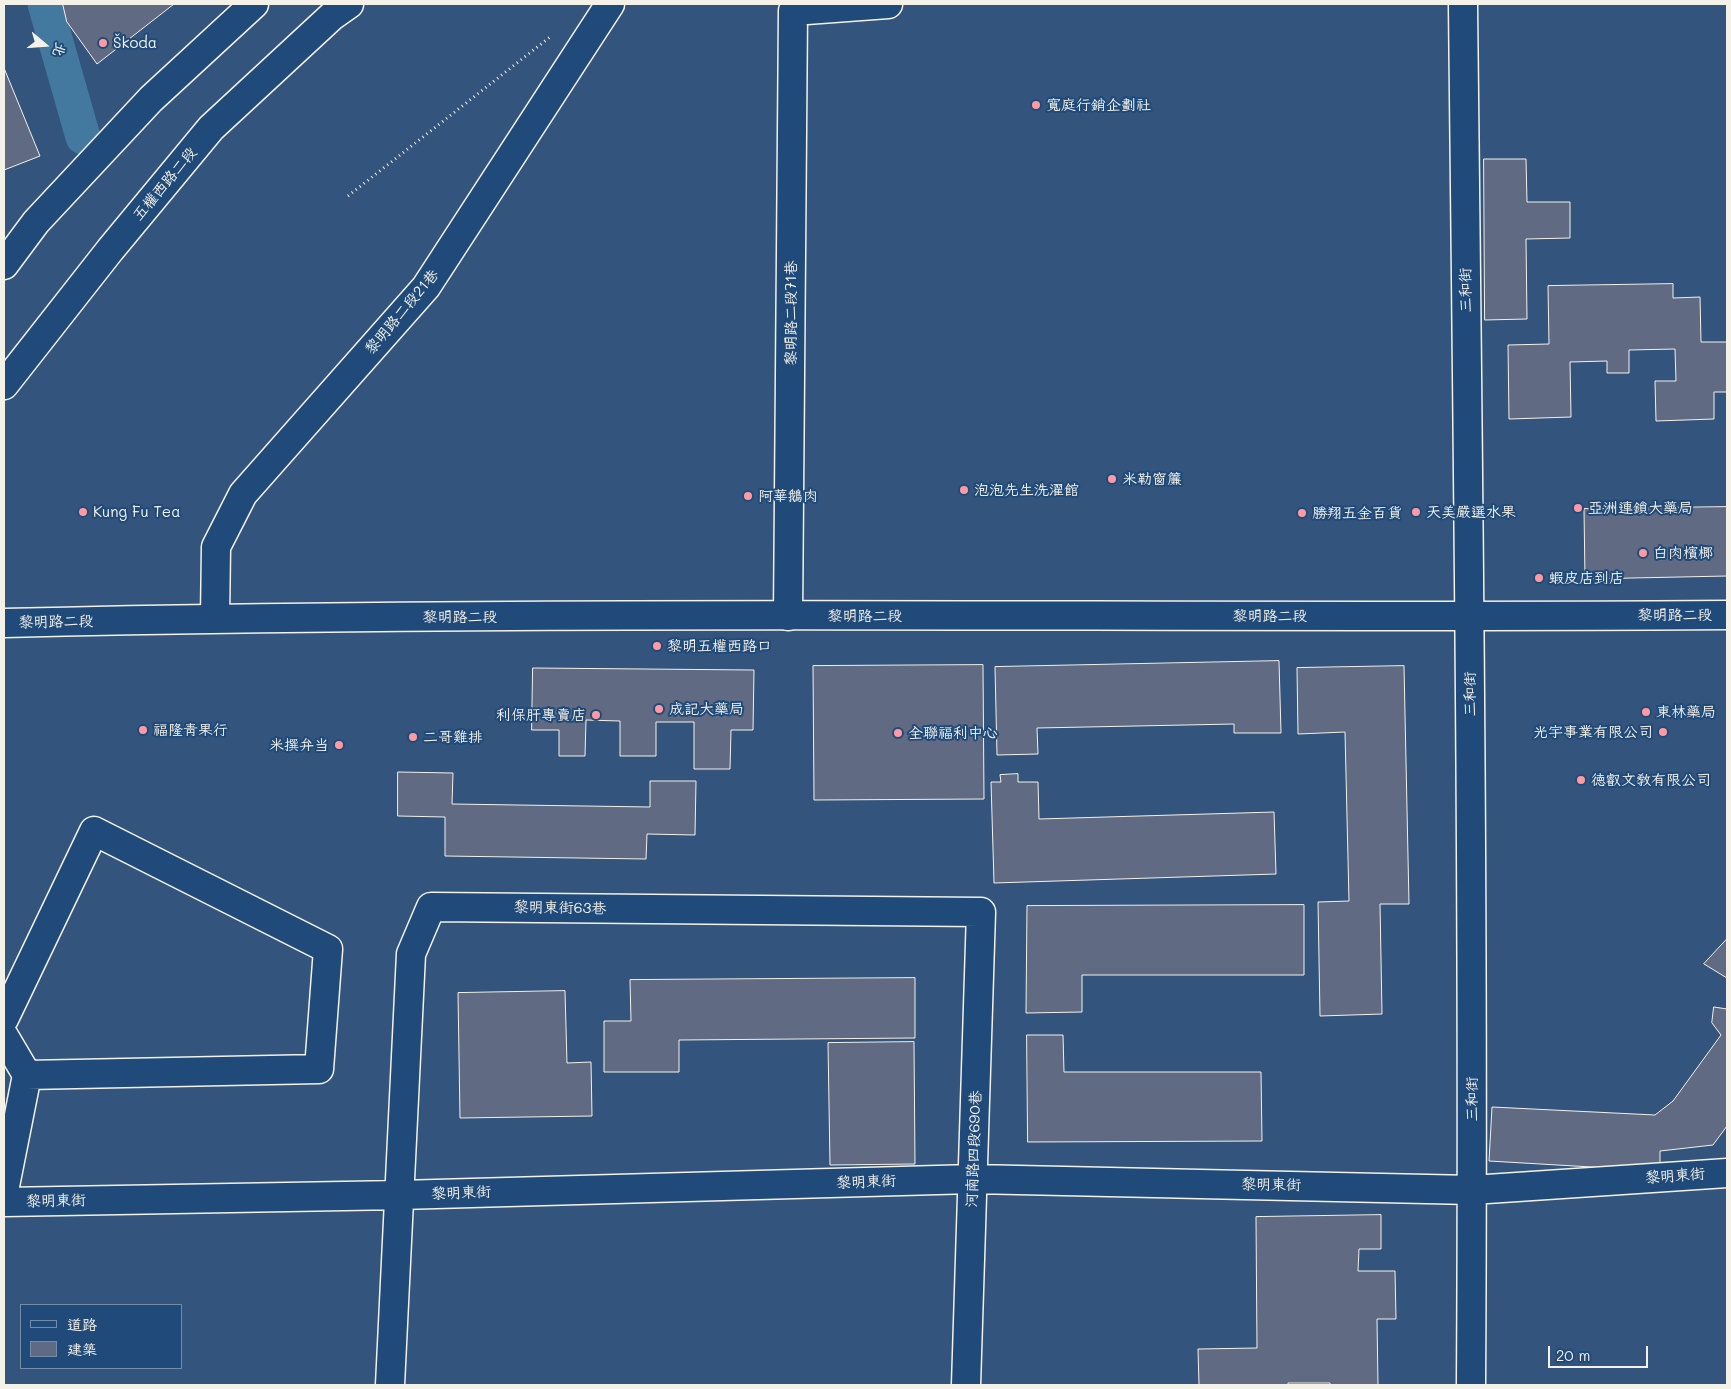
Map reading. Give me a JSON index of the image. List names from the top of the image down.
{
  "streets": {
    "street": [
      "五權西路二段",
      "三和街",
      "黎明路二段21巷",
      "黎明路二段71巷",
      "黎明路二段",
      "黎明東街63巷",
      "河南路四段690巷",
      "黎明東街"
    ]
  },
  "crossings": [
    ["三和街", "黎明路二段"],
    ["三和街", "黎明東街"],
    ["黎明路二段21巷", "黎明路二段"],
    ["黎明路二段71巷", "黎明路二段"],
    ["黎明東街63巷", "河南路四段690巷"],
    ["黎明東街63巷", "黎明東街"],
    ["河南路四段690巷", "黎明東街"]
  ],
  "places": [
    "Škoda",
    "寬庭行銷企劃社",
    "米勒窗簾",
    "泡泡先生洗濯館",
    "阿華鵝肉",
    "亞洲連鎖大藥局",
    "Kung Fu Tea",
    "天美嚴選水果",
    "勝翔五金百貨",
    "白肉檳榔",
    "蝦皮店到店",
    "黎明五權西路口",
    "成記大藥局",
    "東林藥局",
    "利保肝專賣店",
    "福隆青果行",
    "光宇事業有限公司",
    "全聯福利中心",
    "二哥雞排",
    "米撰弁当",
    "徳叡文教有限公司"
  ],
  "legend": ["道路", "建築"],
  "scale_bar": "20 m",
  "north": "right"
}
